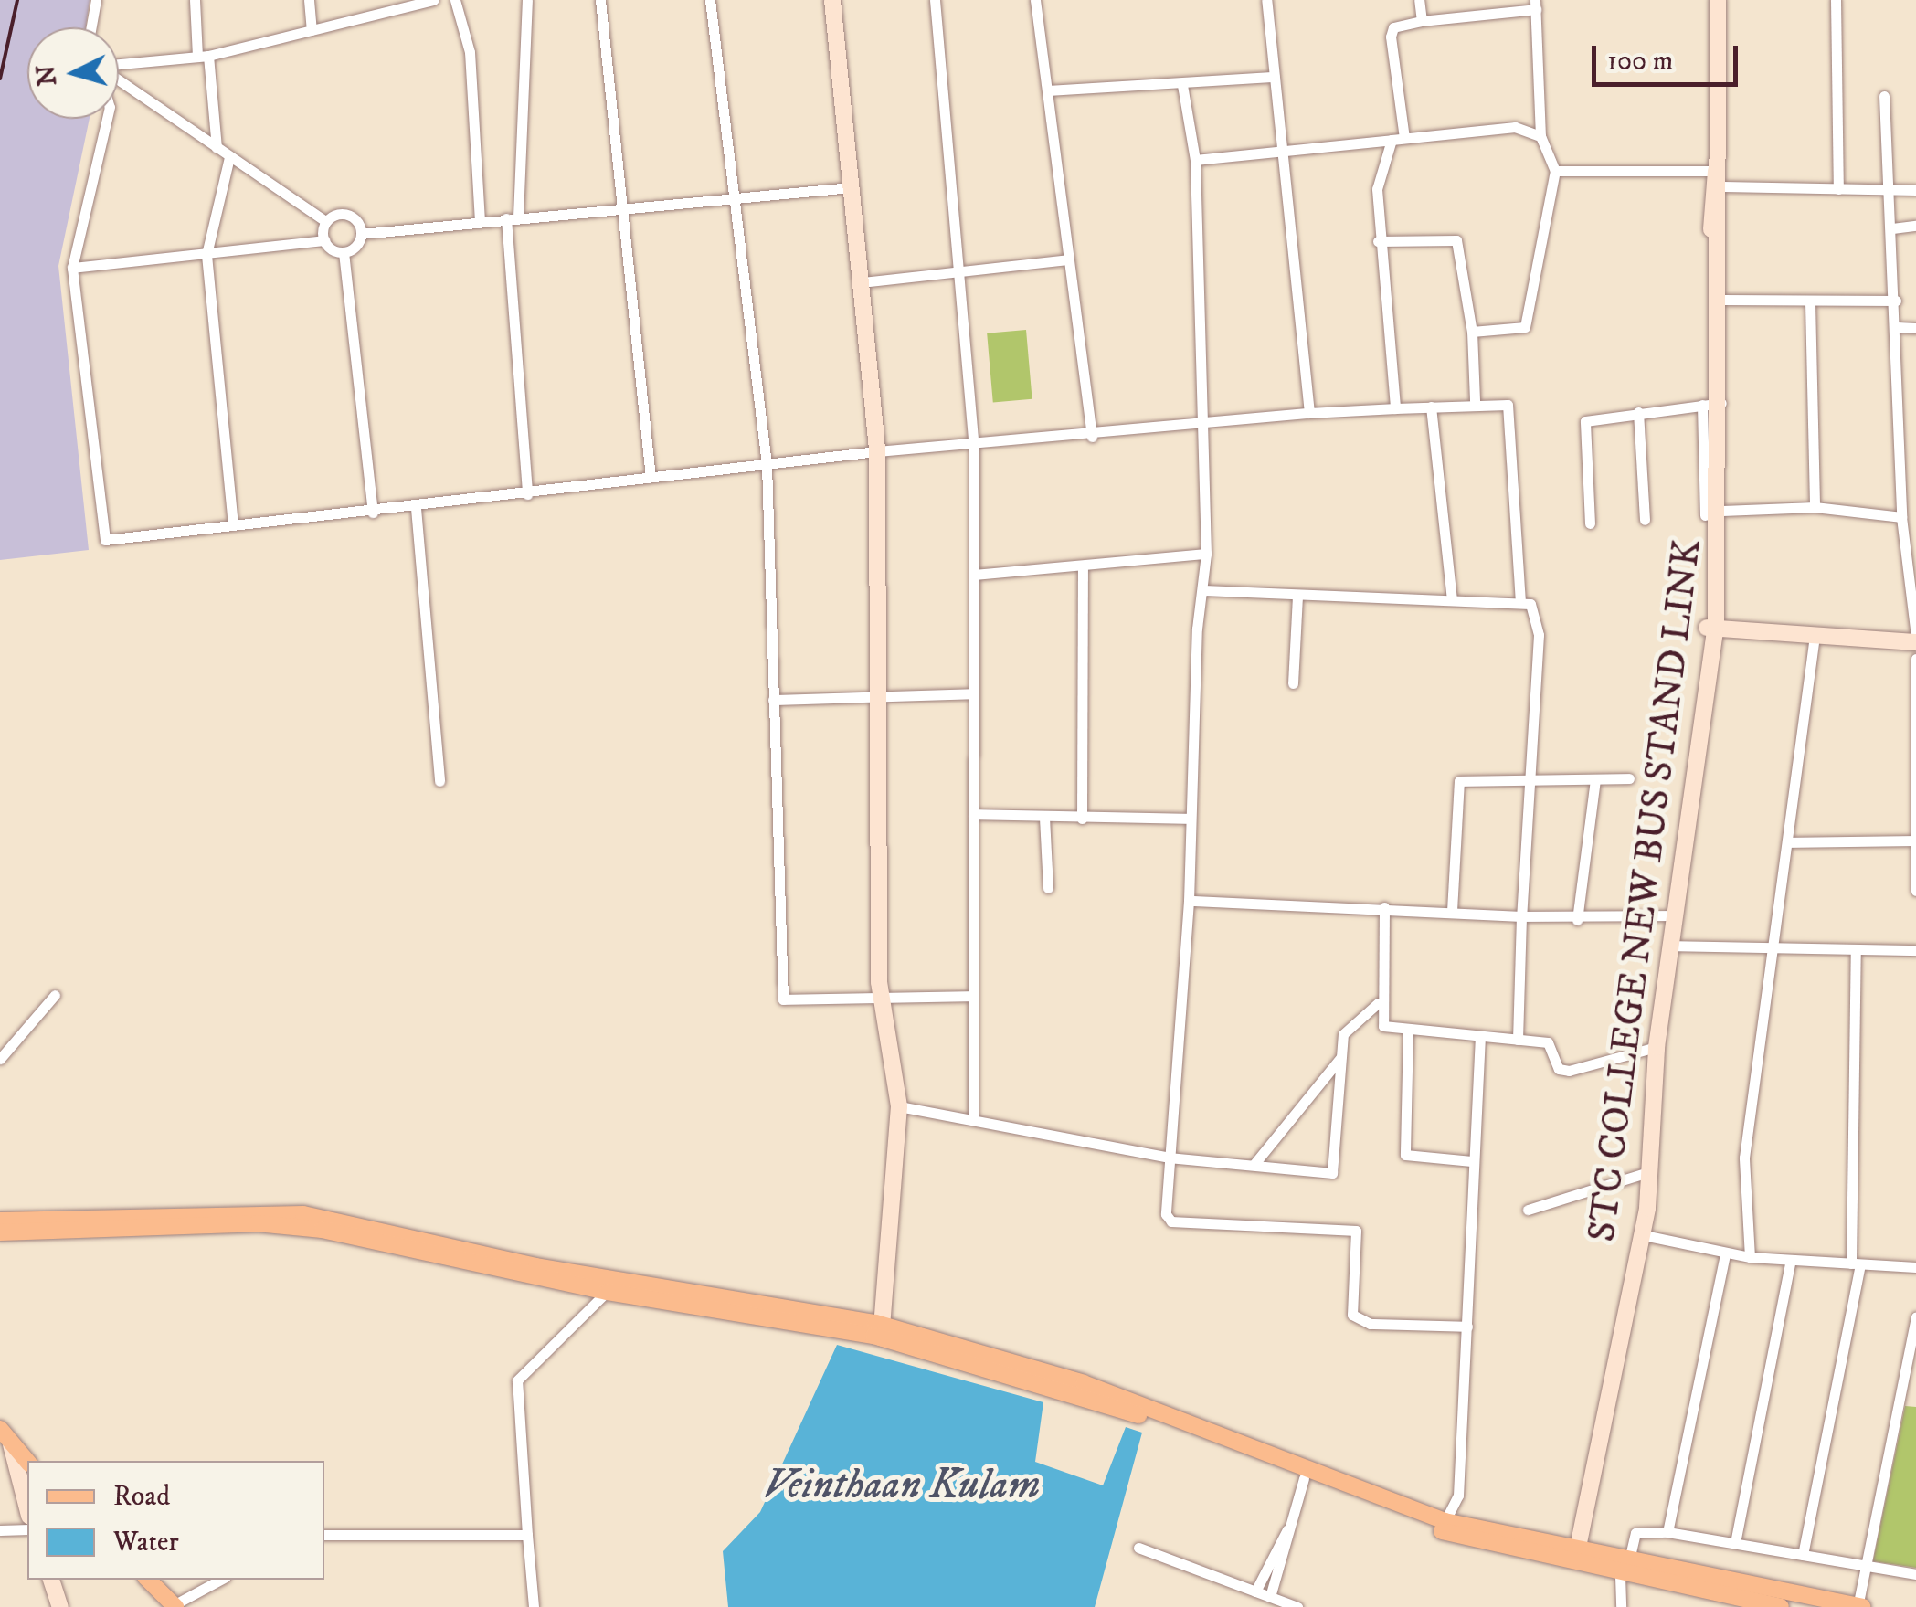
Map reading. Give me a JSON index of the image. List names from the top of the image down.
{
  "streets": {
    "street": ["STC COLLEGE NEW BUS STAND LINK"]
  },
  "water": ["Veinthaan Kulam"],
  "legend": ["Road", "Water"],
  "scale_bar": "100 m",
  "north": "left"
}
